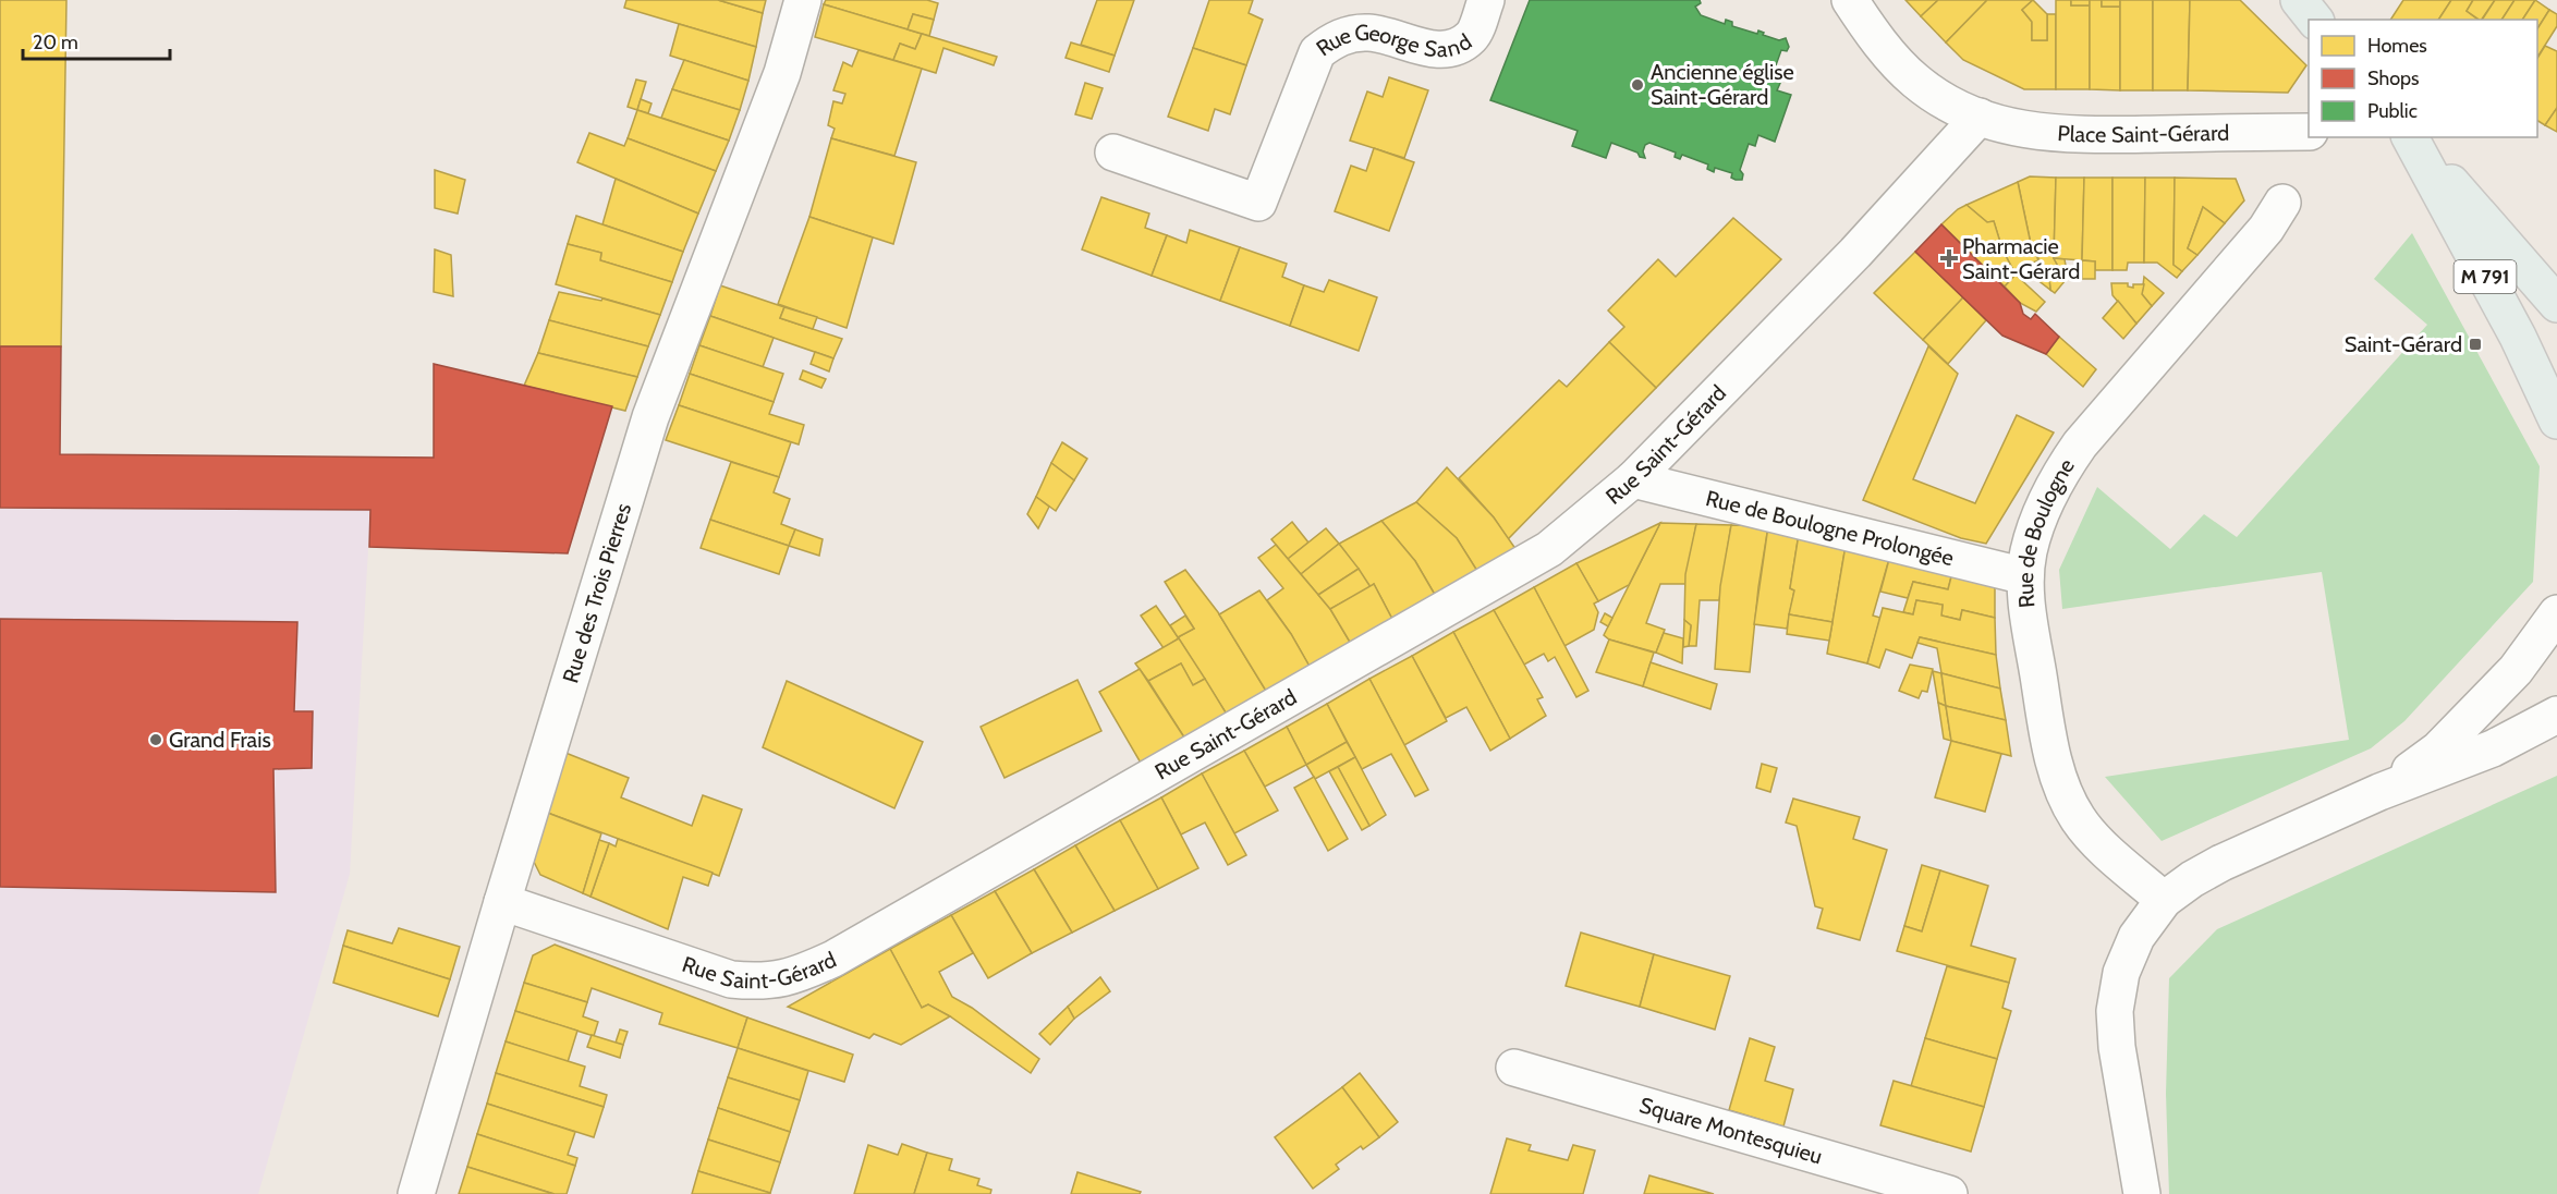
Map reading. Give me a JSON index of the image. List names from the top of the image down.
{
  "streets": {
    "main road": ["M 791"],
    "street": [
      "Rue George Sand",
      "Place Saint-Gérard",
      "Rue Saint-Gérard",
      "Rue de Boulogne Prolongée",
      "Rue de Boulogne",
      "Rue des Trois Pierres",
      "Square Montesquieu"
    ]
  },
  "crossings": [
    ["Place Saint-Gérard", "Rue Saint-Gérard"],
    ["Rue Saint-Gérard", "Rue de Boulogne Prolongée"],
    ["Rue Saint-Gérard", "Rue des Trois Pierres"],
    ["Rue de Boulogne Prolongée", "Rue de Boulogne"]
  ],
  "places": {
    "other": ["Ancienne église Saint-Gérard", "Grand Frais"],
    "health": ["Pharmacie Saint-Gérard"],
    "transit": ["Saint-Gérard"]
  },
  "legend": ["Homes", "Shops", "Public"],
  "scale_bar": "20 m"
}
